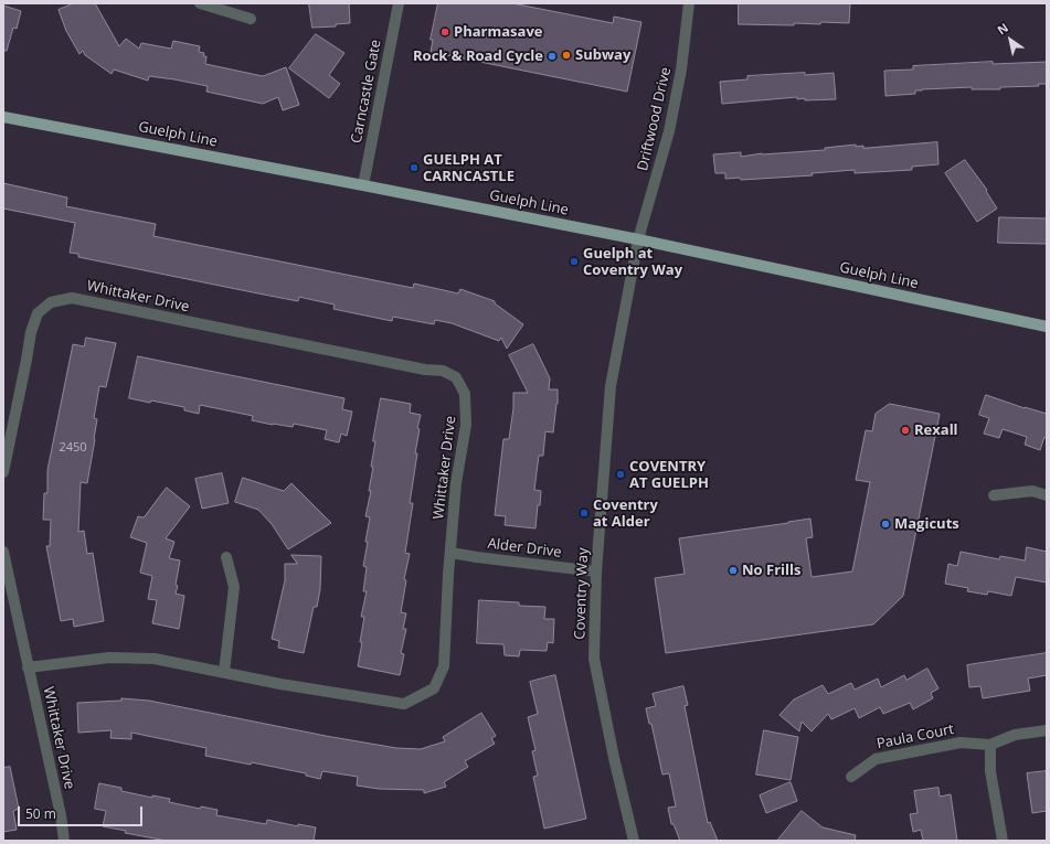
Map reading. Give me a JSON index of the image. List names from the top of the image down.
{
  "streets": {
    "main road": ["Guelph Line"],
    "street": [
      "Carncastle Gate",
      "Driftwood Drive",
      "Whittaker Drive",
      "Alder Drive",
      "Coventry Way",
      "Paula Court"
    ]
  },
  "crossings": [
    ["Carncastle Gate", "Guelph Line"],
    ["Driftwood Drive", "Guelph Line"],
    ["Driftwood Drive", "Coventry Way"],
    ["Guelph Line", "Coventry Way"],
    ["Whittaker Drive", "Alder Drive"],
    ["Alder Drive", "Coventry Way"]
  ],
  "places": [
    "Pharmasave",
    "Subway",
    "Rock & Road Cycle",
    "GUELPH AT CARNCASTLE",
    "Guelph at Coventry Way",
    "Rexall",
    "COVENTRY AT GUELPH",
    "Coventry at Alder",
    "Magicuts",
    "No Frills"
  ],
  "house_numbers": ["2450"],
  "scale_bar": "50 m",
  "north": "top left"
}
